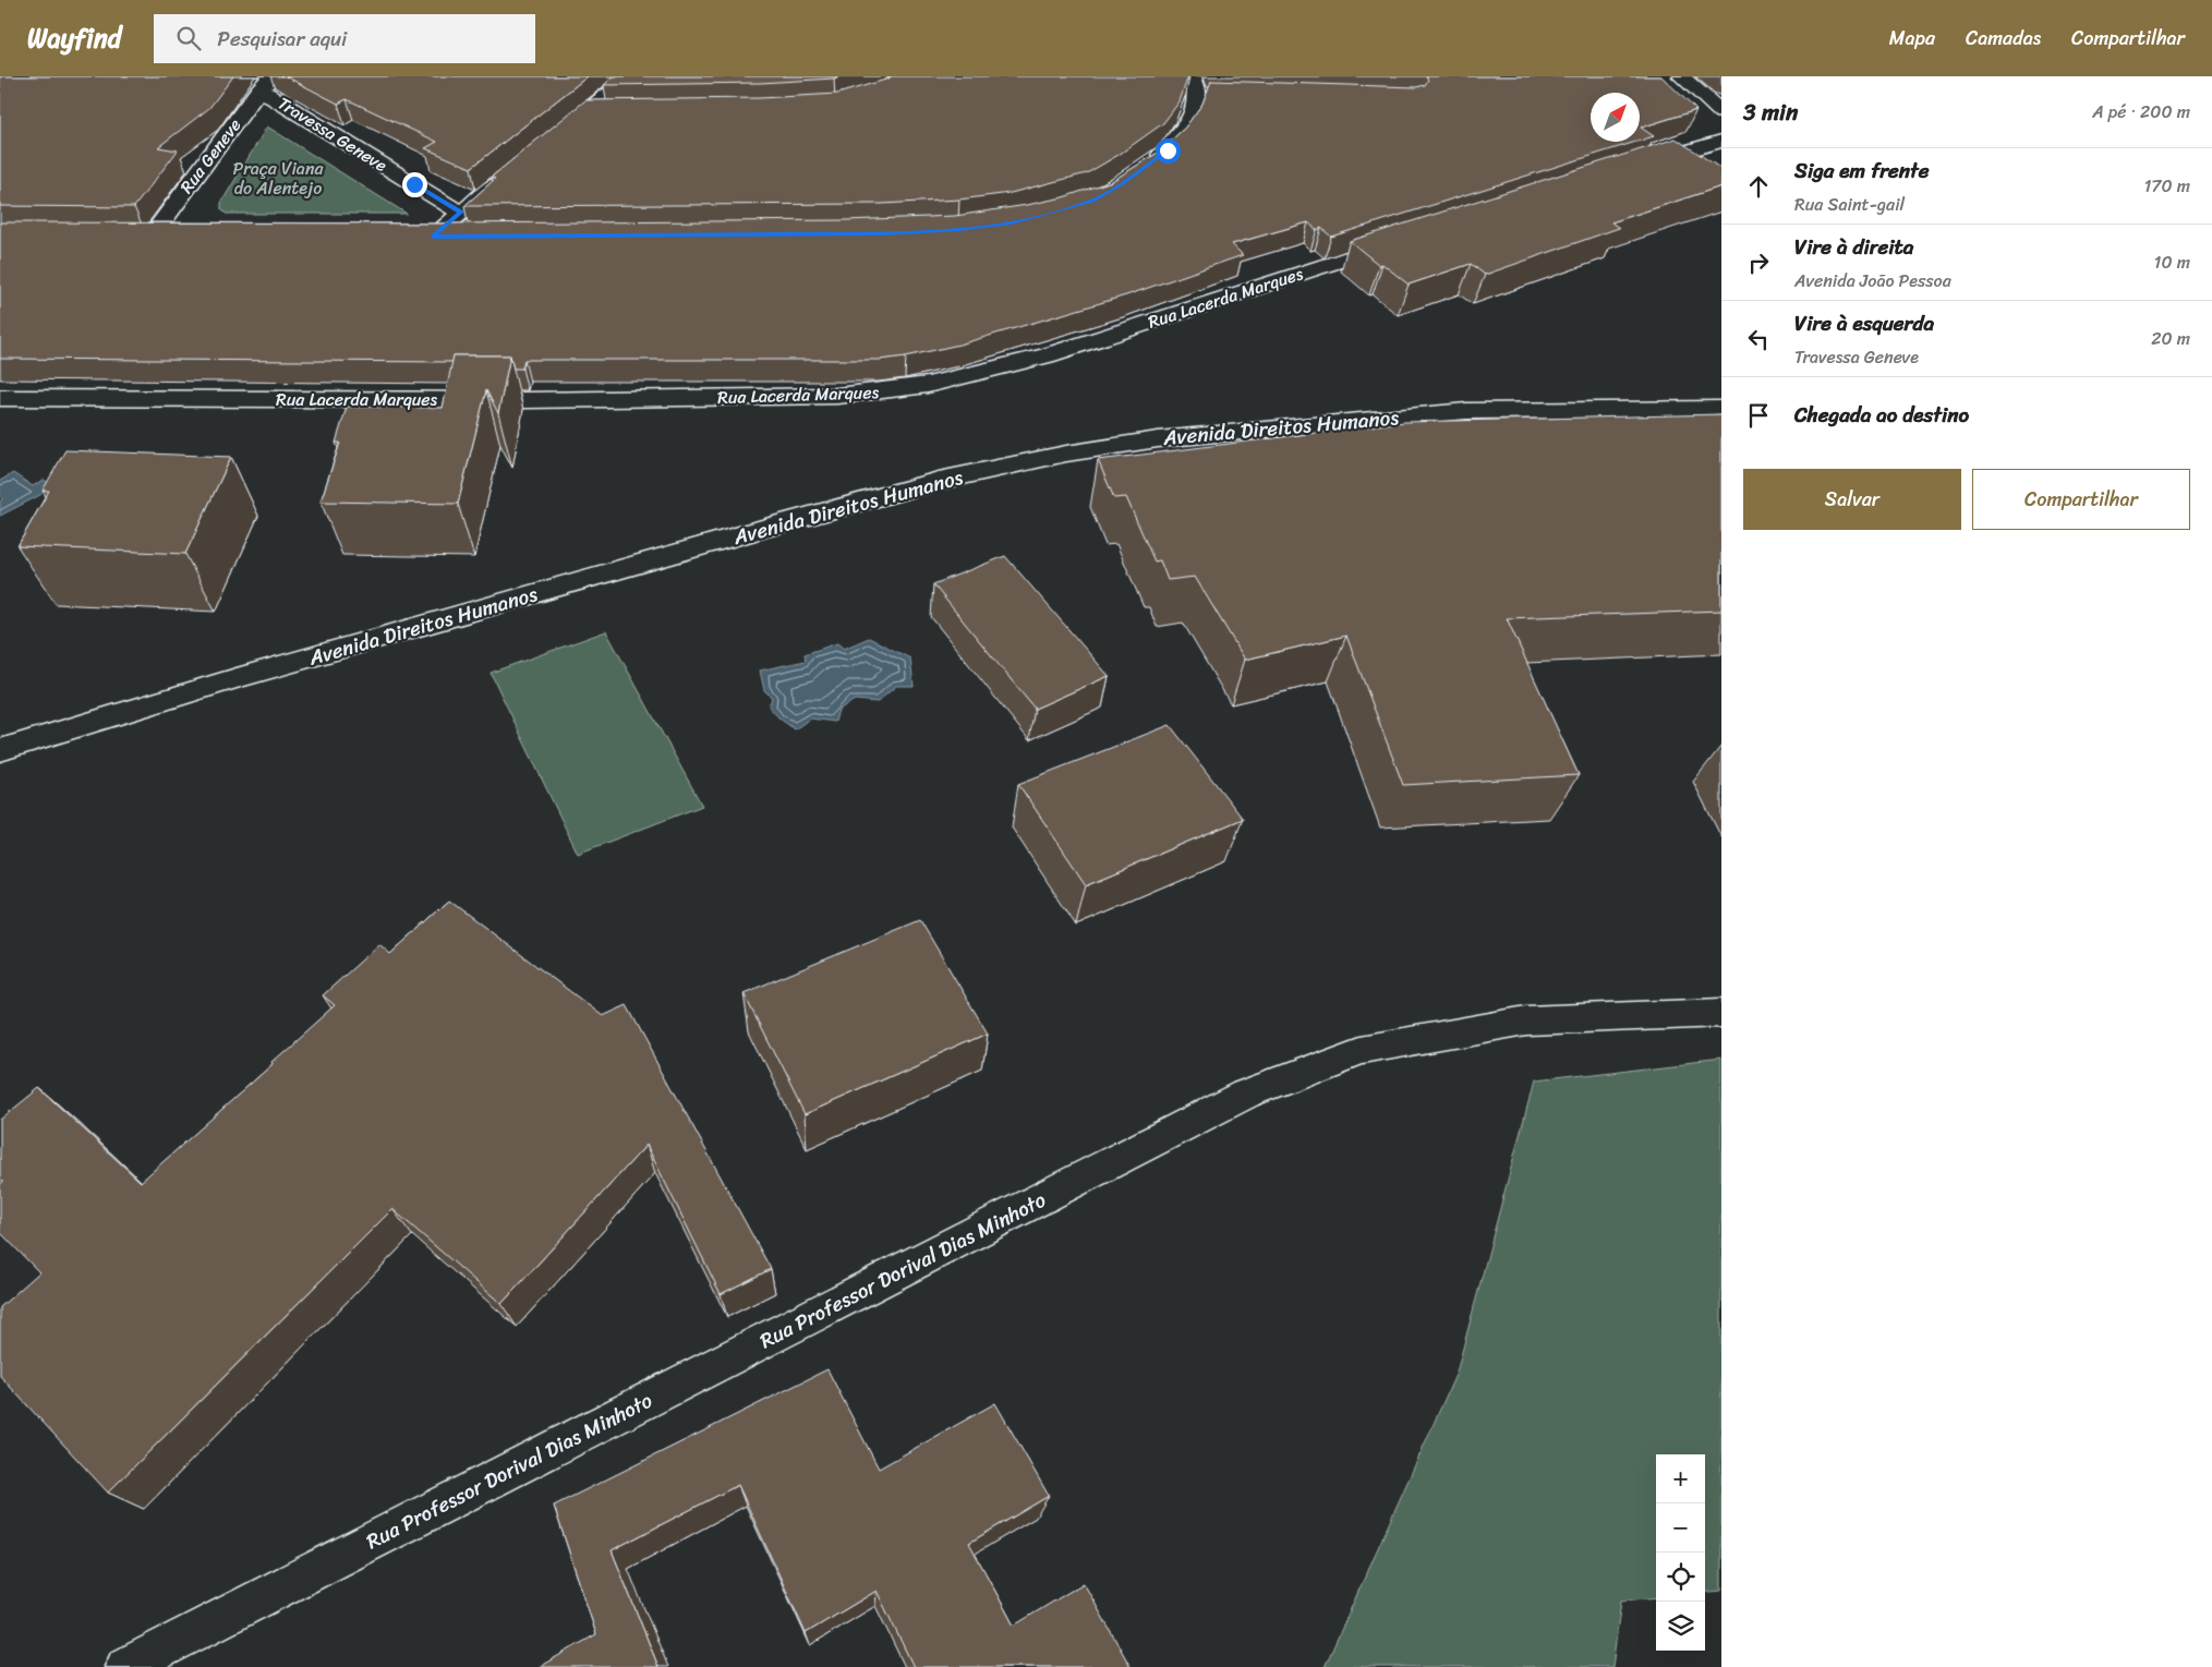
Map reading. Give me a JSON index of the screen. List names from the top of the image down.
{
  "streets": {
    "street": [
      "Travessa Geneve",
      "Rua Geneve",
      "Rua Lacerda Marques",
      "Avenida Direitos Humanos",
      "Rua Professor Dorival Dias Minhoto"
    ]
  },
  "crossings": [
    ["Travessa Geneve", "Rua Geneve"]
  ],
  "parks": ["Praça Viana do Alentejo"],
  "north": "top right",
  "page": {
    "header": "Wayfind",
    "search": "Pesquisar aqui",
    "nav": ["Mapa", "Camadas", "Compartilhar"],
    "heading": ["3 min", "A pé · 200 m"],
    "list": [
      ["Siga em frente", "Rua Saint-gail", "170 m"],
      ["Vire à direita", "Avenida João Pessoa", "10 m"],
      ["Vire à esquerda", "Travessa Geneve", "20 m"],
      "Chegada ao destino"
    ],
    "buttons": ["Salvar", "Compartilhar"],
    "map_buttons": ["+", "−"]
  }
}
